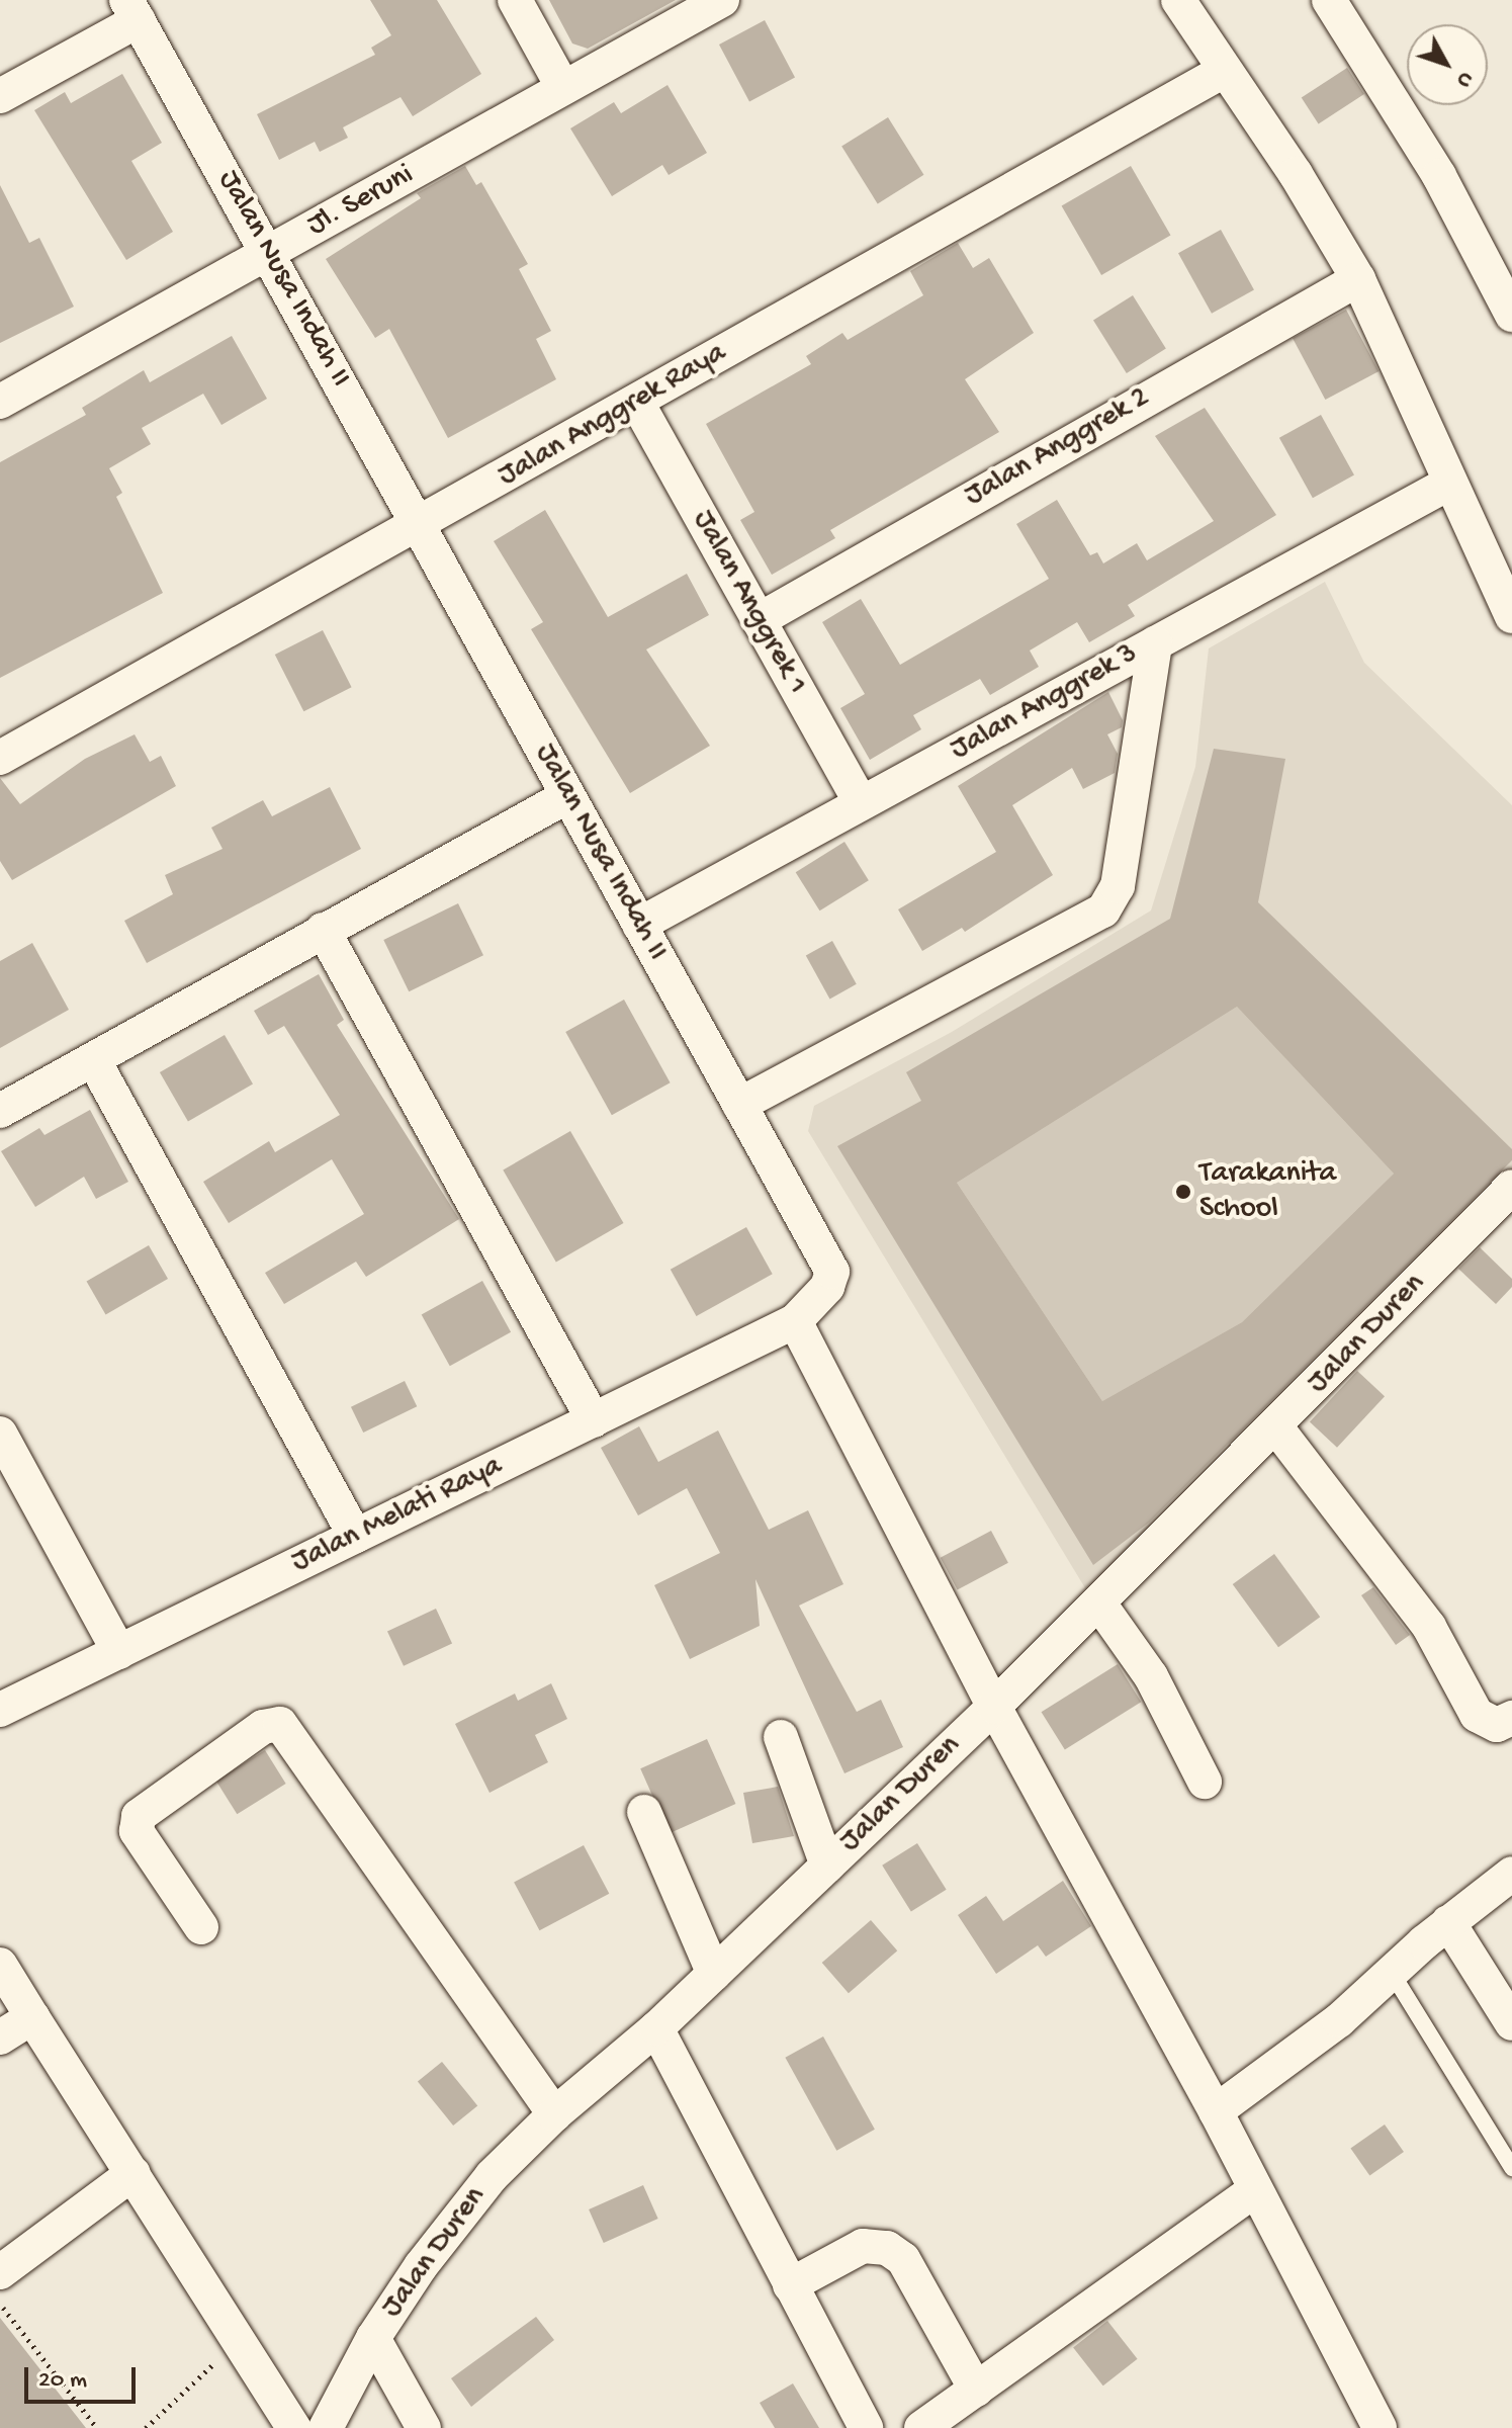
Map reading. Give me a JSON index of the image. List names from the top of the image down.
{
  "streets": {
    "street": [
      "Jl. Seruni",
      "Jalan Nusa Indah II",
      "Jalan Anggrek Raya",
      "Jalan Anggrek 2",
      "Jalan Anggrek 1",
      "Jalan Anggrek 3",
      "Jalan Duren",
      "Jalan Melati Raya"
    ]
  },
  "crossings": [
    ["Jl. Seruni", "Jalan Nusa Indah II"],
    ["Jalan Nusa Indah II", "Jalan Anggrek Raya"],
    ["Jalan Nusa Indah II", "Jalan Anggrek 3"],
    ["Jalan Nusa Indah II", "Jalan Melati Raya"],
    ["Jalan Anggrek Raya", "Jalan Anggrek 1"],
    ["Jalan Anggrek 2", "Jalan Anggrek 1"],
    ["Jalan Anggrek 1", "Jalan Anggrek 3"]
  ],
  "places": ["Tarakanita School"],
  "scale_bar": "20 m",
  "north": "bottom right"
}
